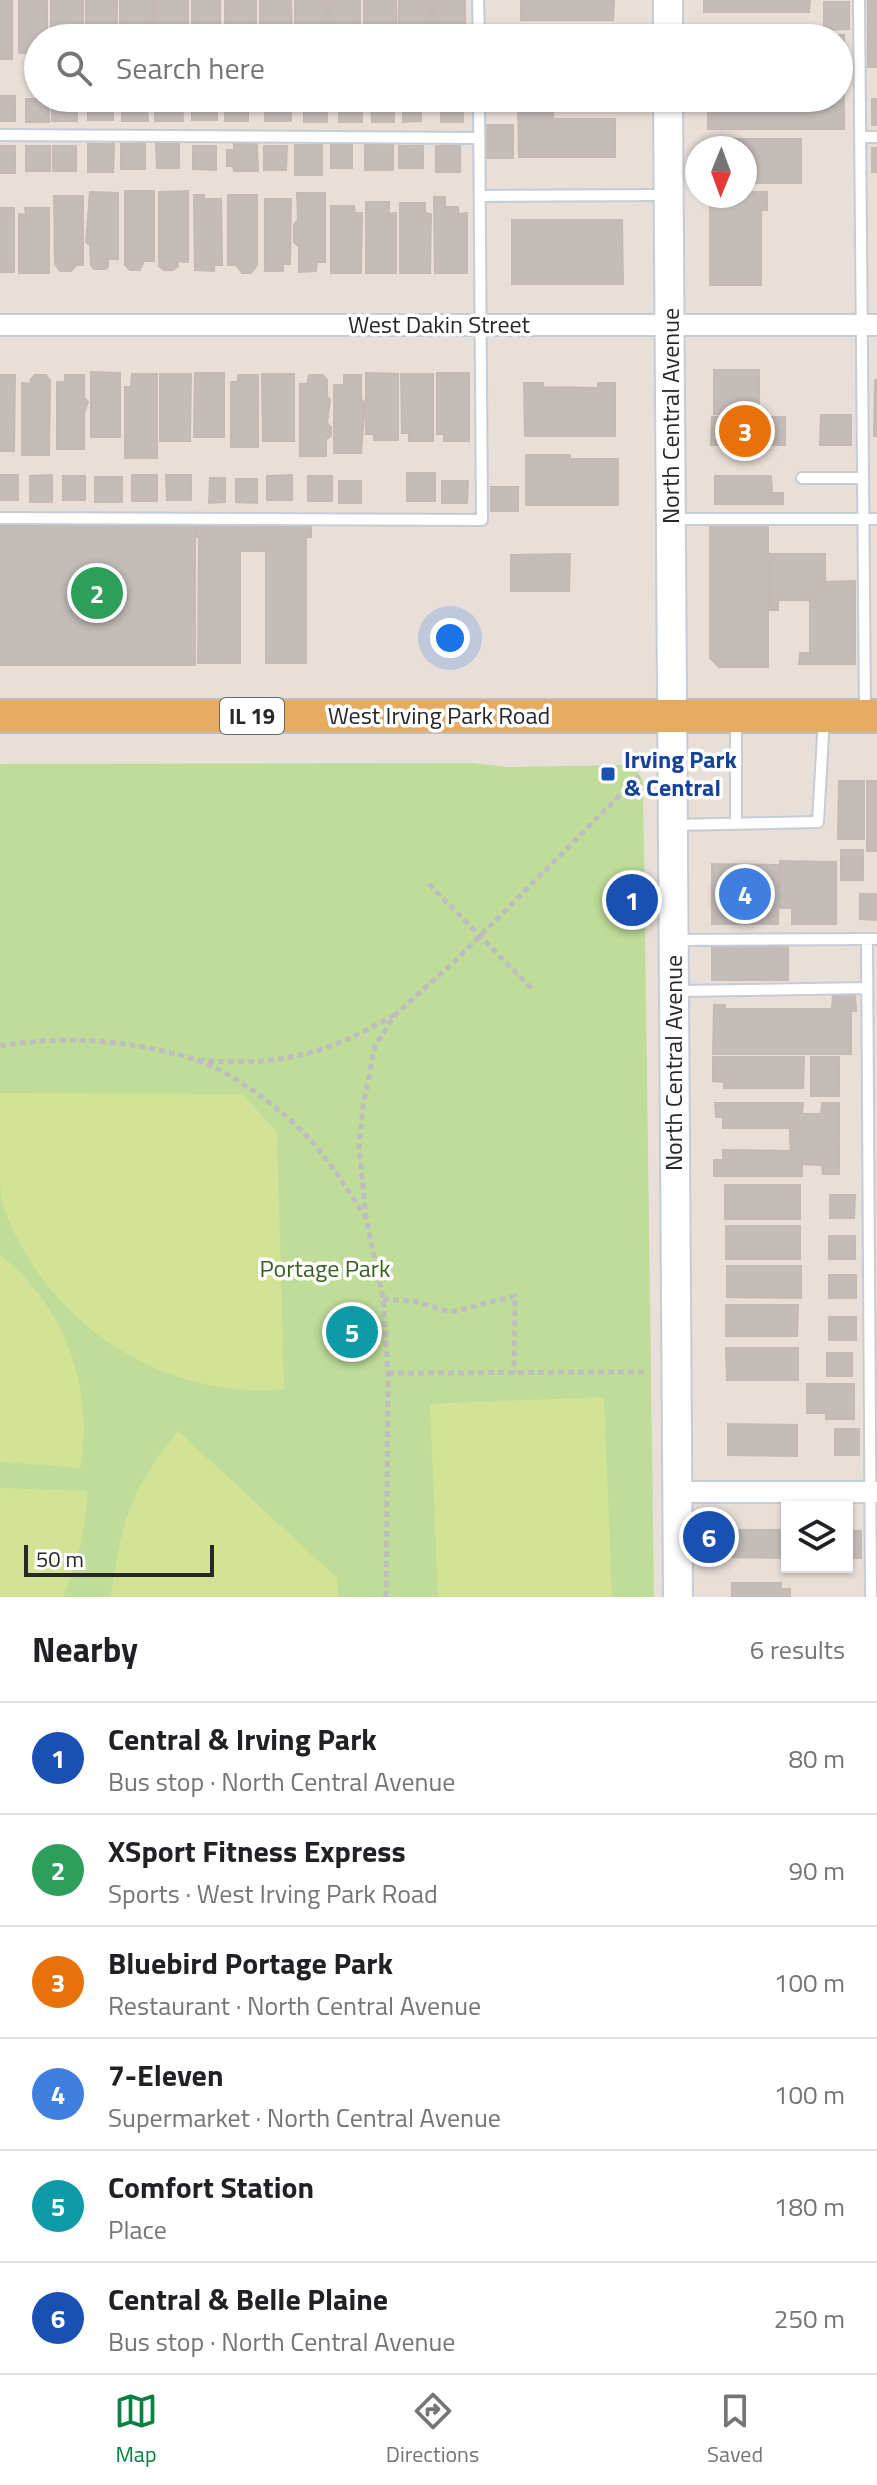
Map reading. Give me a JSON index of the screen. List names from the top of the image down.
{
  "streets": {
    "main road": ["North Central Avenue", "IL 19", "West Irving Park Road"],
    "street": ["West Dakin Street"]
  },
  "crossings": [
    ["West Dakin Street", "North Central Avenue"],
    ["North Central Avenue", "West Irving Park Road"]
  ],
  "parks": ["Portage Park"],
  "places": {
    "transit": ["Irving Park & Central"]
  },
  "scale_bar": "50 m",
  "north": "bottom",
  "page": {
    "search": "Search here",
    "pins": [
      "3",
      "2",
      "4",
      "1",
      "5",
      "6"
    ],
    "scale": "50 m",
    "heading": ["Nearby", "6 results"],
    "list": [
      {
        "mark": "1",
        "name": "Central & Irving Park",
        "note": "Bus stop · North Central Avenue",
        "value": "80 m"
      },
      {
        "mark": "2",
        "name": "XSport Fitness Express",
        "note": "Sports · West Irving Park Road",
        "value": "90 m"
      },
      {
        "mark": "3",
        "name": "Bluebird Portage Park",
        "note": "Restaurant · North Central Avenue",
        "value": "100 m"
      },
      {
        "mark": "4",
        "name": "7-Eleven",
        "note": "Supermarket · North Central Avenue",
        "value": "100 m"
      },
      {
        "mark": "5",
        "name": "Comfort Station",
        "note": "Place",
        "value": "180 m"
      },
      {
        "mark": "6",
        "name": "Central & Belle Plaine",
        "note": "Bus stop · North Central Avenue",
        "value": "250 m"
      }
    ],
    "nav": ["Map", "Directions", "Saved"]
  }
}
